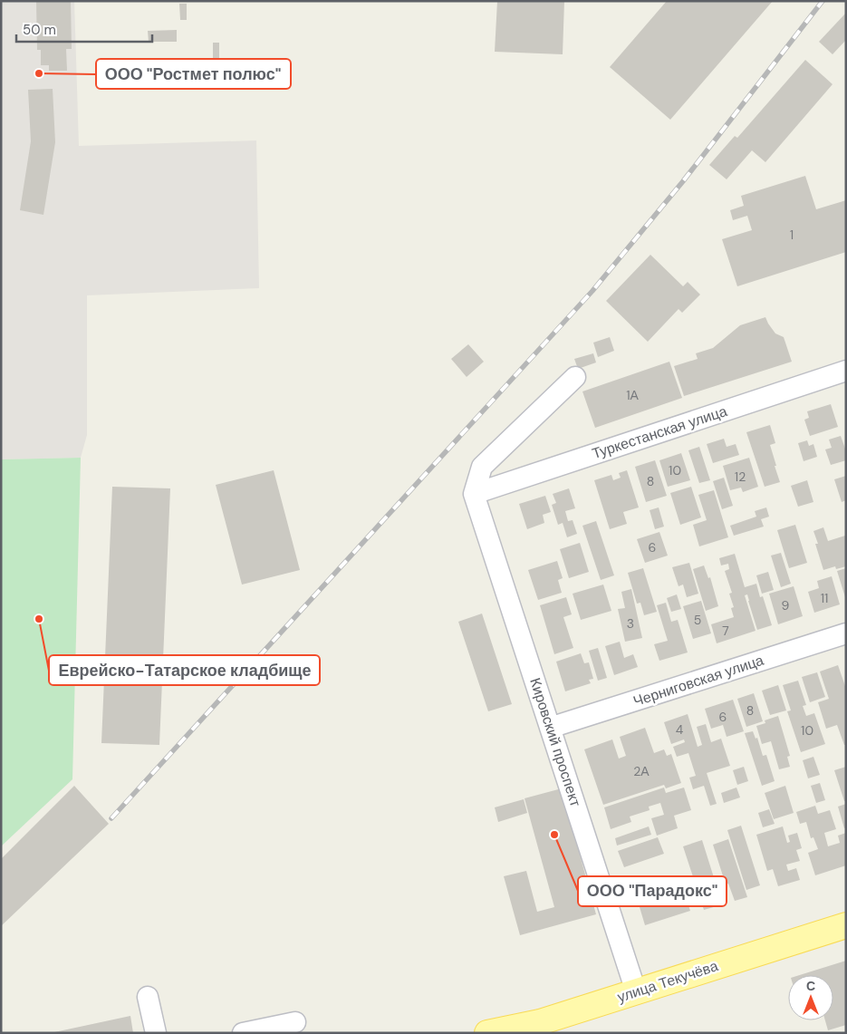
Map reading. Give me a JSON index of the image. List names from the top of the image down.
{
  "streets": {
    "main road": ["улица Текучёва"],
    "street": ["Туркестанская улица", "Черниговская улица", "Кировский проспект"]
  },
  "crossings": [
    ["Туркестанская улица", "Кировский проспект"],
    ["Черниговская улица", "Кировский проспект"],
    ["Кировский проспект", "улица Текучёва"]
  ],
  "places": ["ООО \"Ростмет полюс\"", "Еврейско-Татарское кладбище", "ООО \"Парадокс\""],
  "house_numbers": [
    "1",
    "1А",
    "10",
    "12",
    "8",
    "6",
    "11",
    "9",
    "5",
    "3",
    "7",
    "8",
    "6",
    "4",
    "10",
    "2А"
  ],
  "scale_bar": "50 m",
  "north": "top"
}
